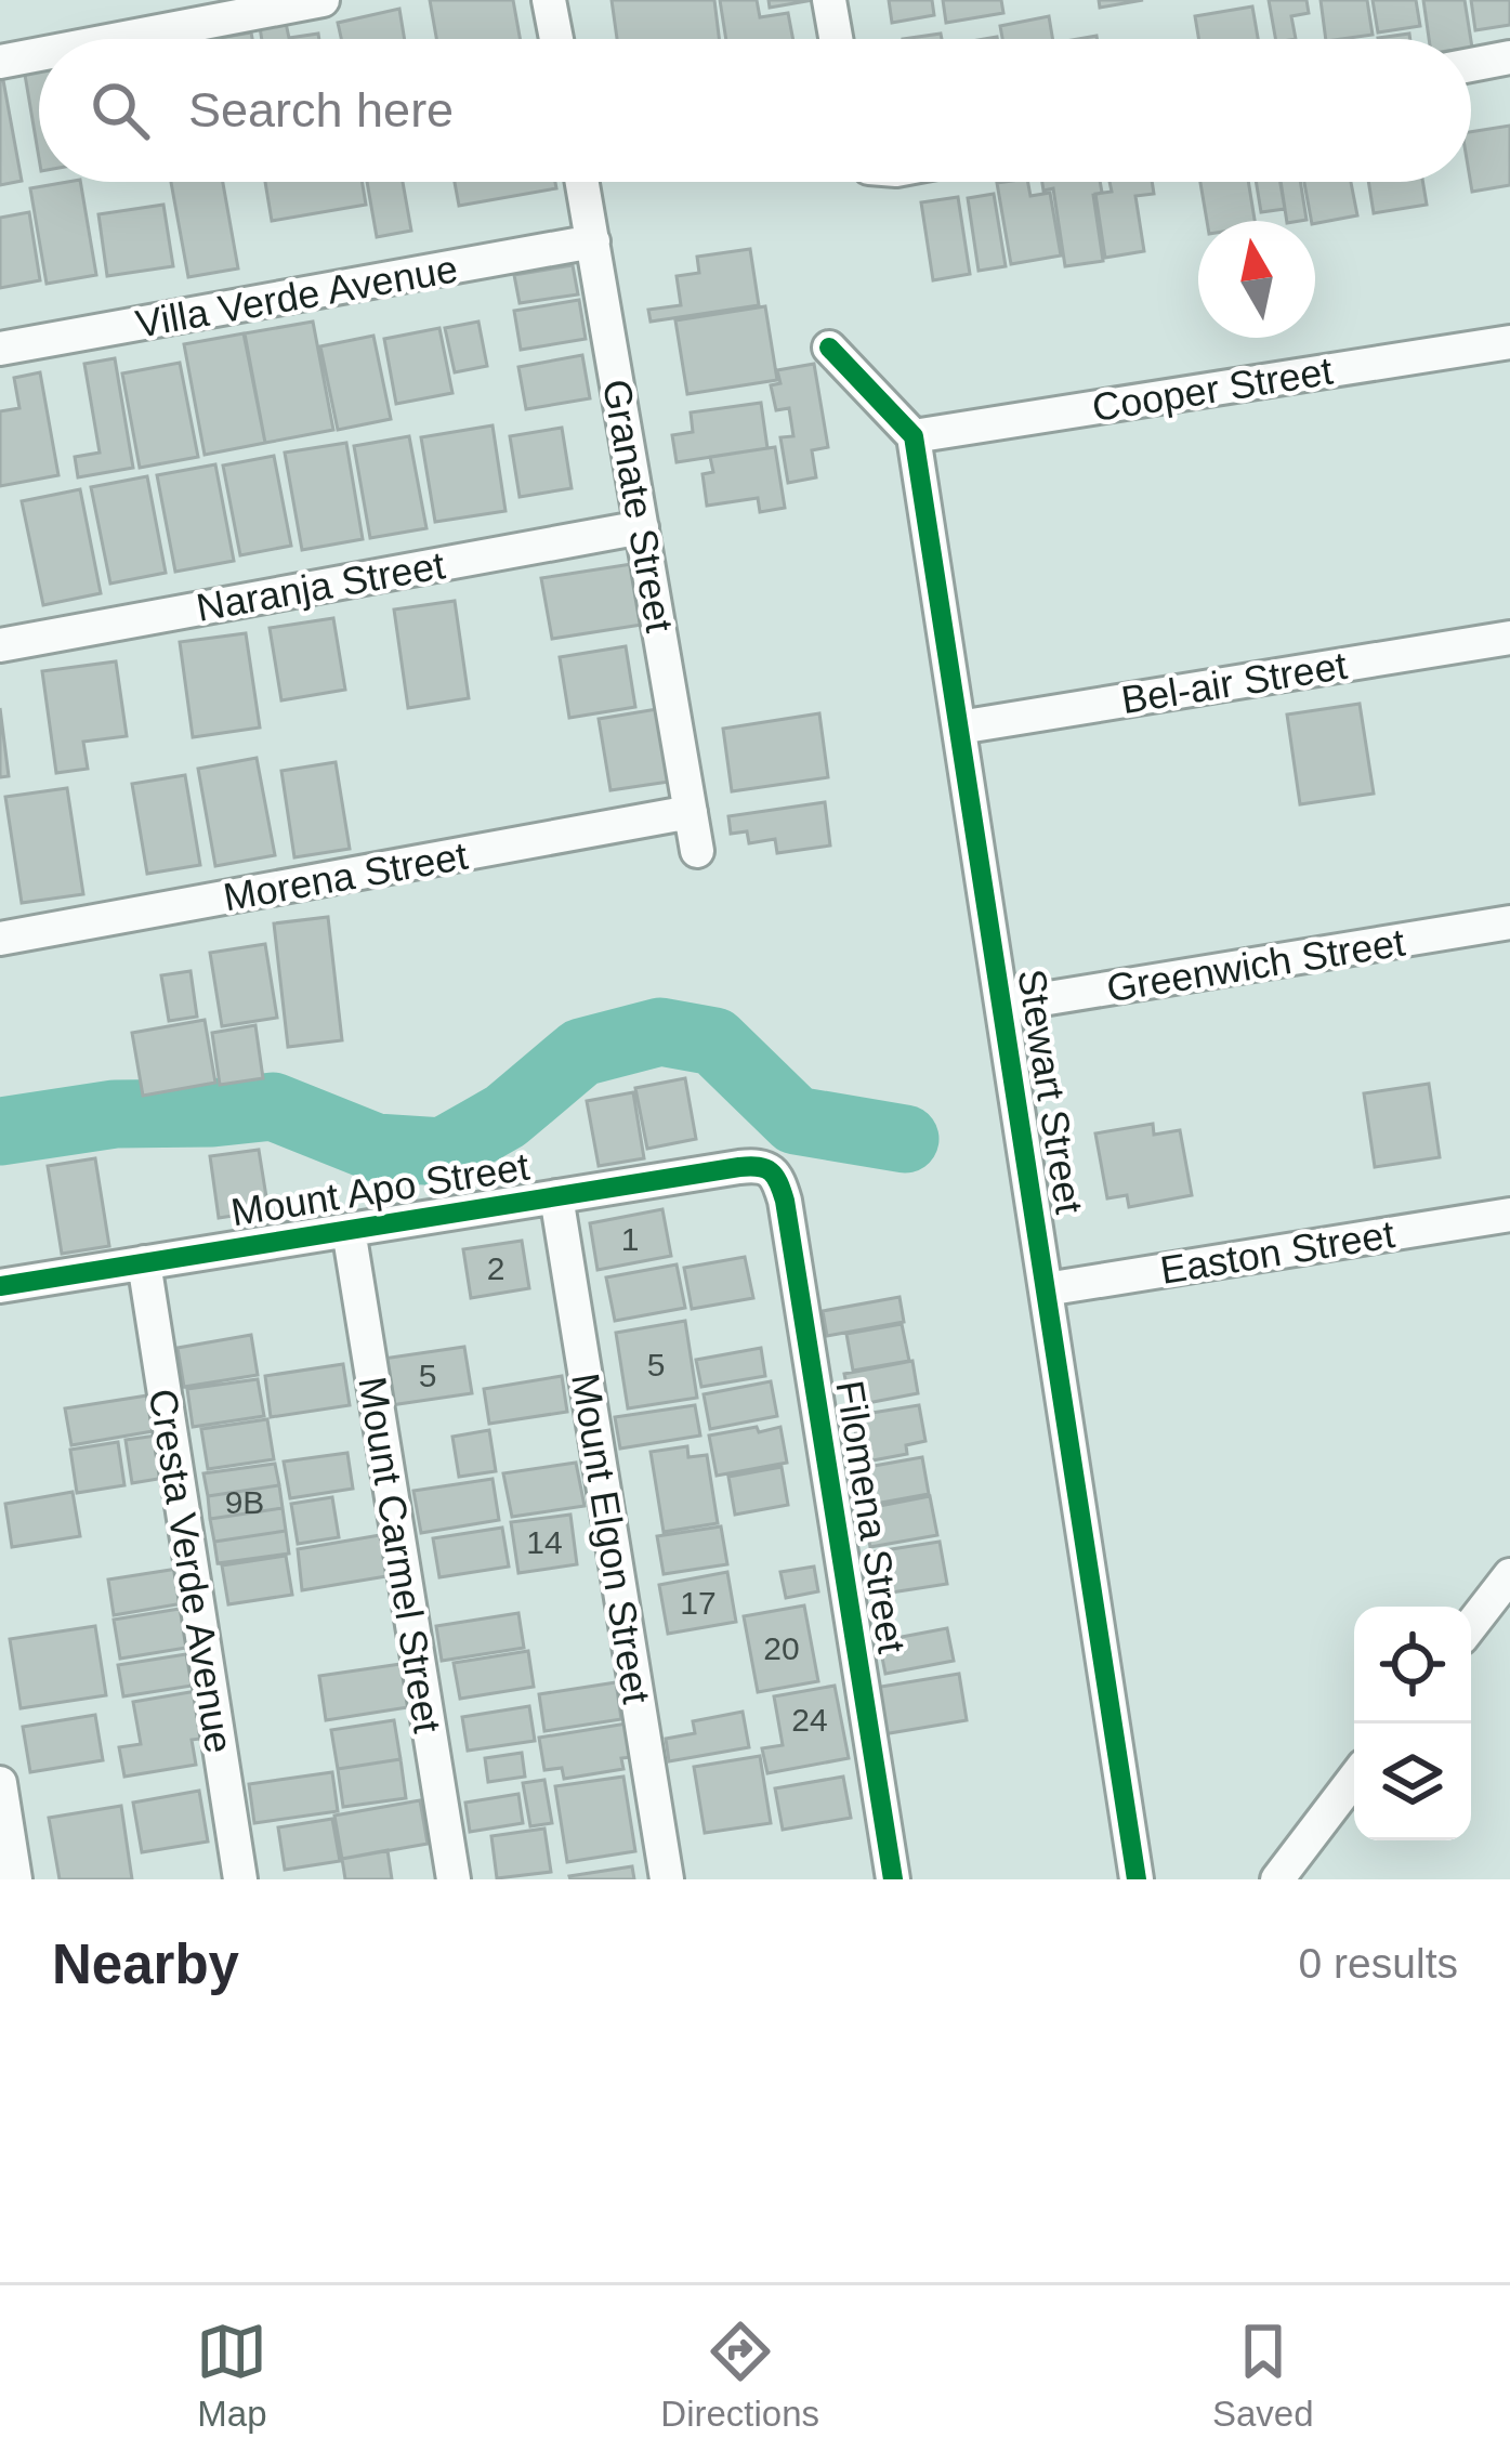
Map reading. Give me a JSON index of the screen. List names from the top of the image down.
{
  "streets": {
    "street": [
      "Villa Verde Avenue",
      "Cooper Street",
      "Granate Street",
      "Naranja Street",
      "Bel-air Street",
      "Morena Street",
      "Greenwich Street",
      "Stewart Street",
      "Mount Apo Street",
      "Easton Street",
      "Filomena Street",
      "Mount Elgon Street",
      "Mount Carmel Street",
      "Cresta Verde Avenue"
    ]
  },
  "crossings": [
    ["Villa Verde Avenue", "Granate Street"],
    ["Cooper Street", "Stewart Street"],
    ["Granate Street", "Naranja Street"],
    ["Granate Street", "Morena Street"],
    ["Bel-air Street", "Stewart Street"],
    ["Greenwich Street", "Stewart Street"],
    ["Stewart Street", "Easton Street"],
    ["Mount Apo Street", "Filomena Street"],
    ["Mount Apo Street", "Mount Elgon Street"],
    ["Mount Apo Street", "Mount Carmel Street"],
    ["Mount Apo Street", "Cresta Verde Avenue"]
  ],
  "house_numbers": [
    "1",
    "2",
    "5",
    "5",
    "9B",
    "14",
    "17",
    "20",
    "24"
  ],
  "north": "top",
  "page": {
    "search": "Search here",
    "heading": ["Nearby", "0 results"],
    "nav": ["Map", "Directions", "Saved"]
  }
}
